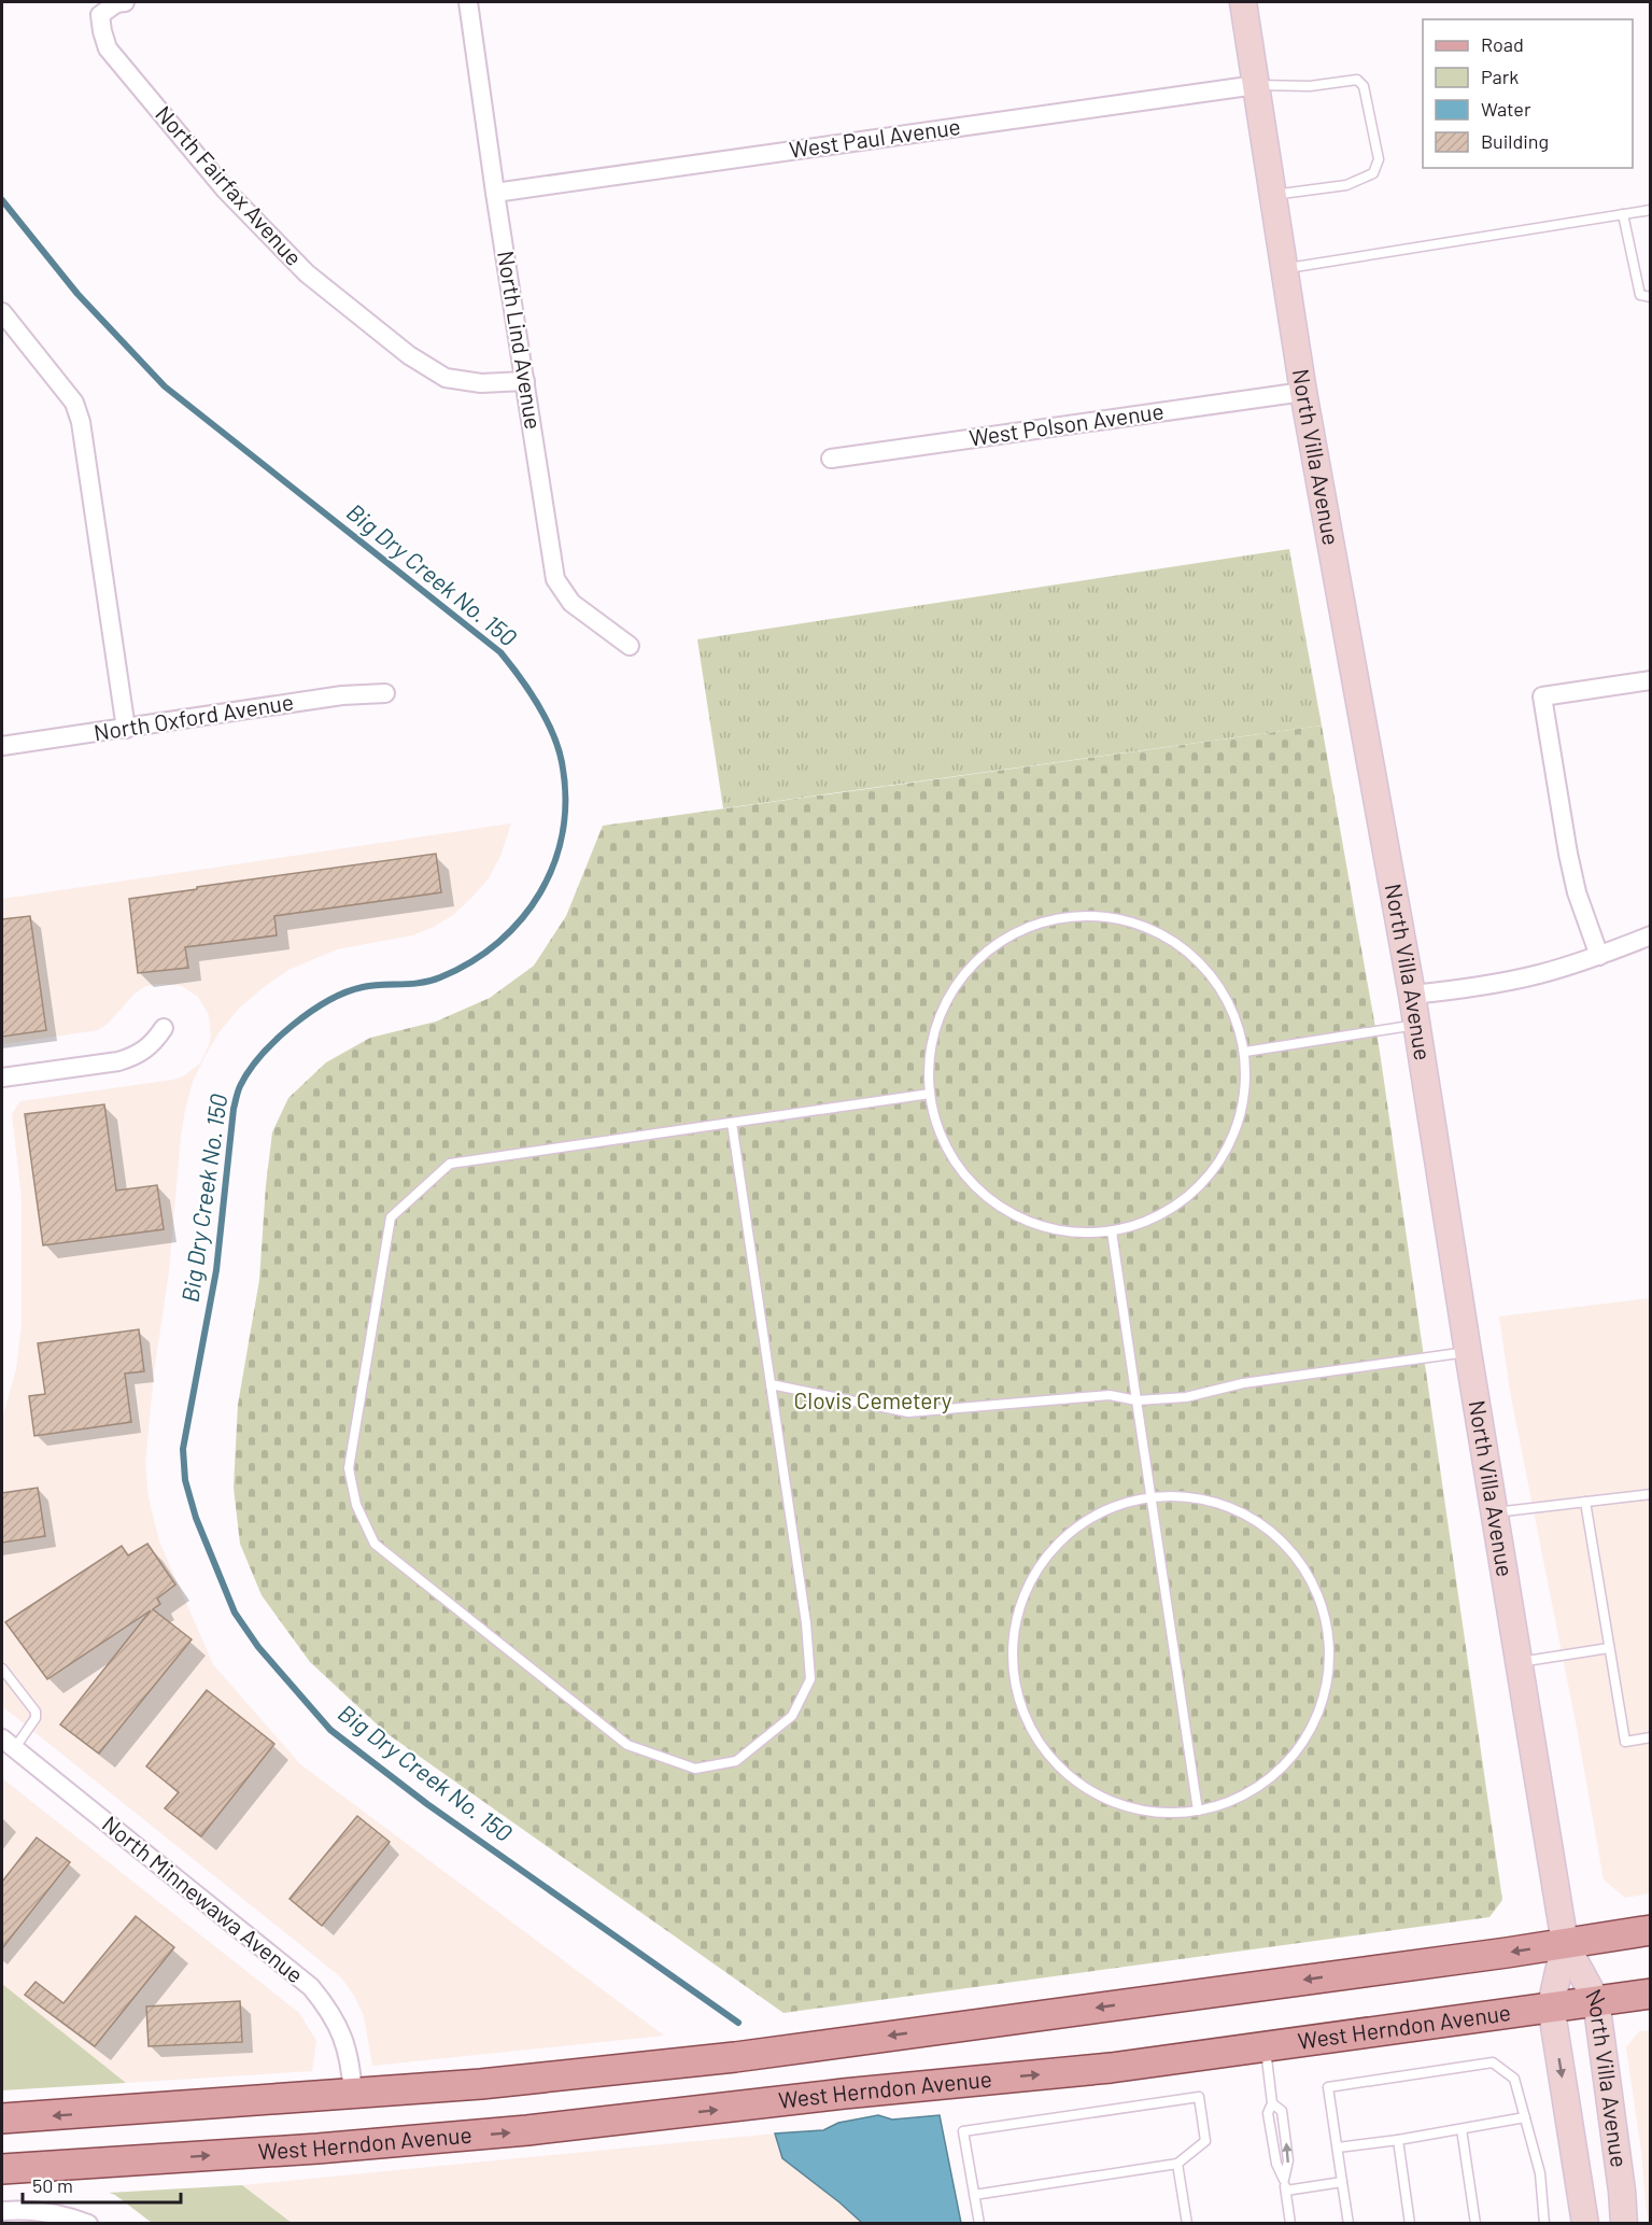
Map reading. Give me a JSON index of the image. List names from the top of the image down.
{
  "streets": {
    "main road": ["North Villa Avenue", "West Herndon Avenue"],
    "street": [
      "West Paul Avenue",
      "North Fairfax Avenue",
      "North Lind Avenue",
      "West Polson Avenue",
      "North Oxford Avenue",
      "North Minnewawa Avenue"
    ]
  },
  "crossings": [
    ["West Paul Avenue", "North Lind Avenue"],
    ["West Paul Avenue", "North Villa Avenue"],
    ["North Fairfax Avenue", "North Lind Avenue"],
    ["West Polson Avenue", "North Villa Avenue"],
    ["North Villa Avenue", "West Herndon Avenue"]
  ],
  "water": ["Big Dry Creek No. 150"],
  "parks": ["Clovis Cemetery"],
  "legend": [
    "Road",
    "Park",
    "Water",
    "Building"
  ],
  "scale_bar": "50 m"
}
